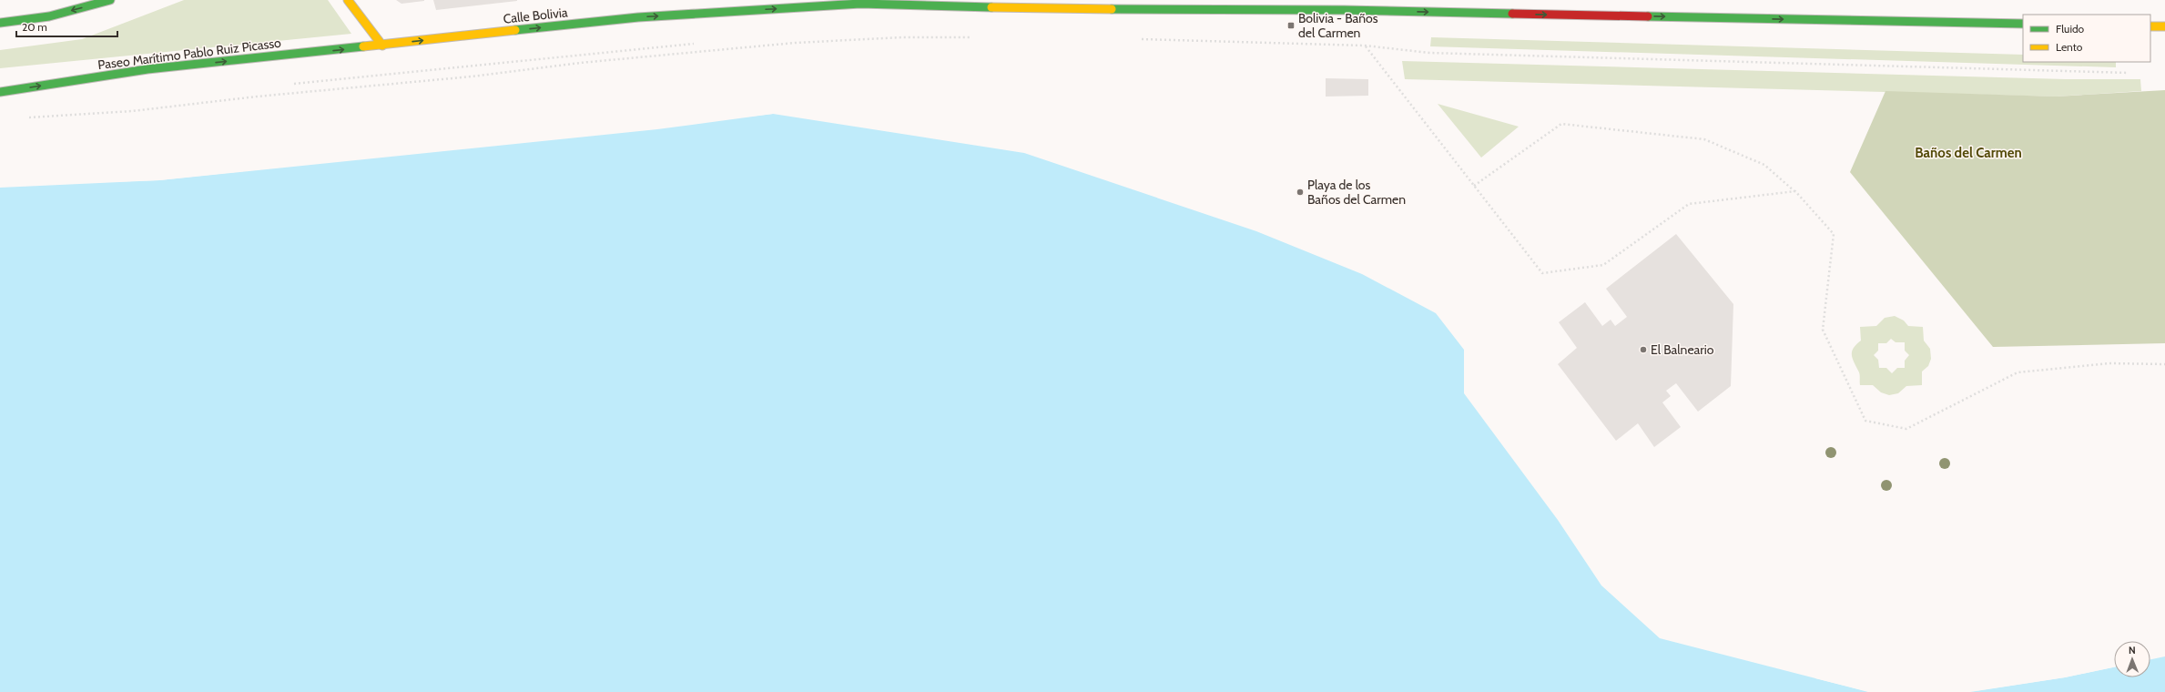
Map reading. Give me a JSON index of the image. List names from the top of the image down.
{
  "streets": {
    "main road": ["Calle Bolivia", "Paseo Marítimo Pablo Ruiz Picasso"]
  },
  "crossings": [
    ["Calle Bolivia", "Paseo Marítimo Pablo Ruiz Picasso"]
  ],
  "one_way": ["Calle Bolivia", "Paseo Marítimo Pablo Ruiz Picasso"],
  "districts": ["Baños del Carmen"],
  "places": {
    "transit": ["Bolivia - Baños del Carmen"],
    "other": ["Playa de los Baños del Carmen", "El Balneario"]
  },
  "legend": ["Fluido", "Lento"],
  "scale_bar": "20 m",
  "north": "top"
}
